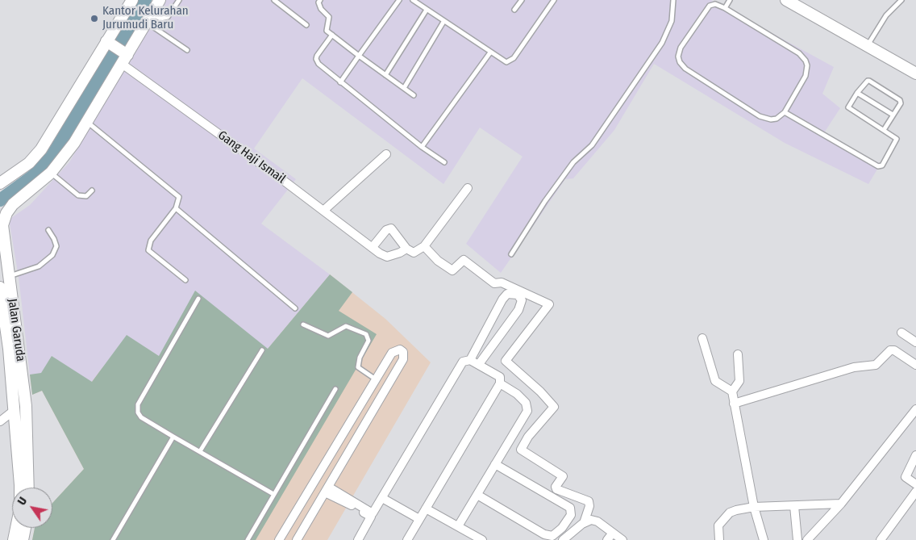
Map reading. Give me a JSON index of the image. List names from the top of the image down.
{
  "streets": {
    "main road": ["Jalan Garuda"],
    "street": ["Gang Haji Ismail"]
  },
  "crossings": [
    ["Gang Haji Ismail", "Jalan Garuda"]
  ],
  "places": ["Kantor Kelurahan Jurumudi Baru"],
  "north": "top left"
}
